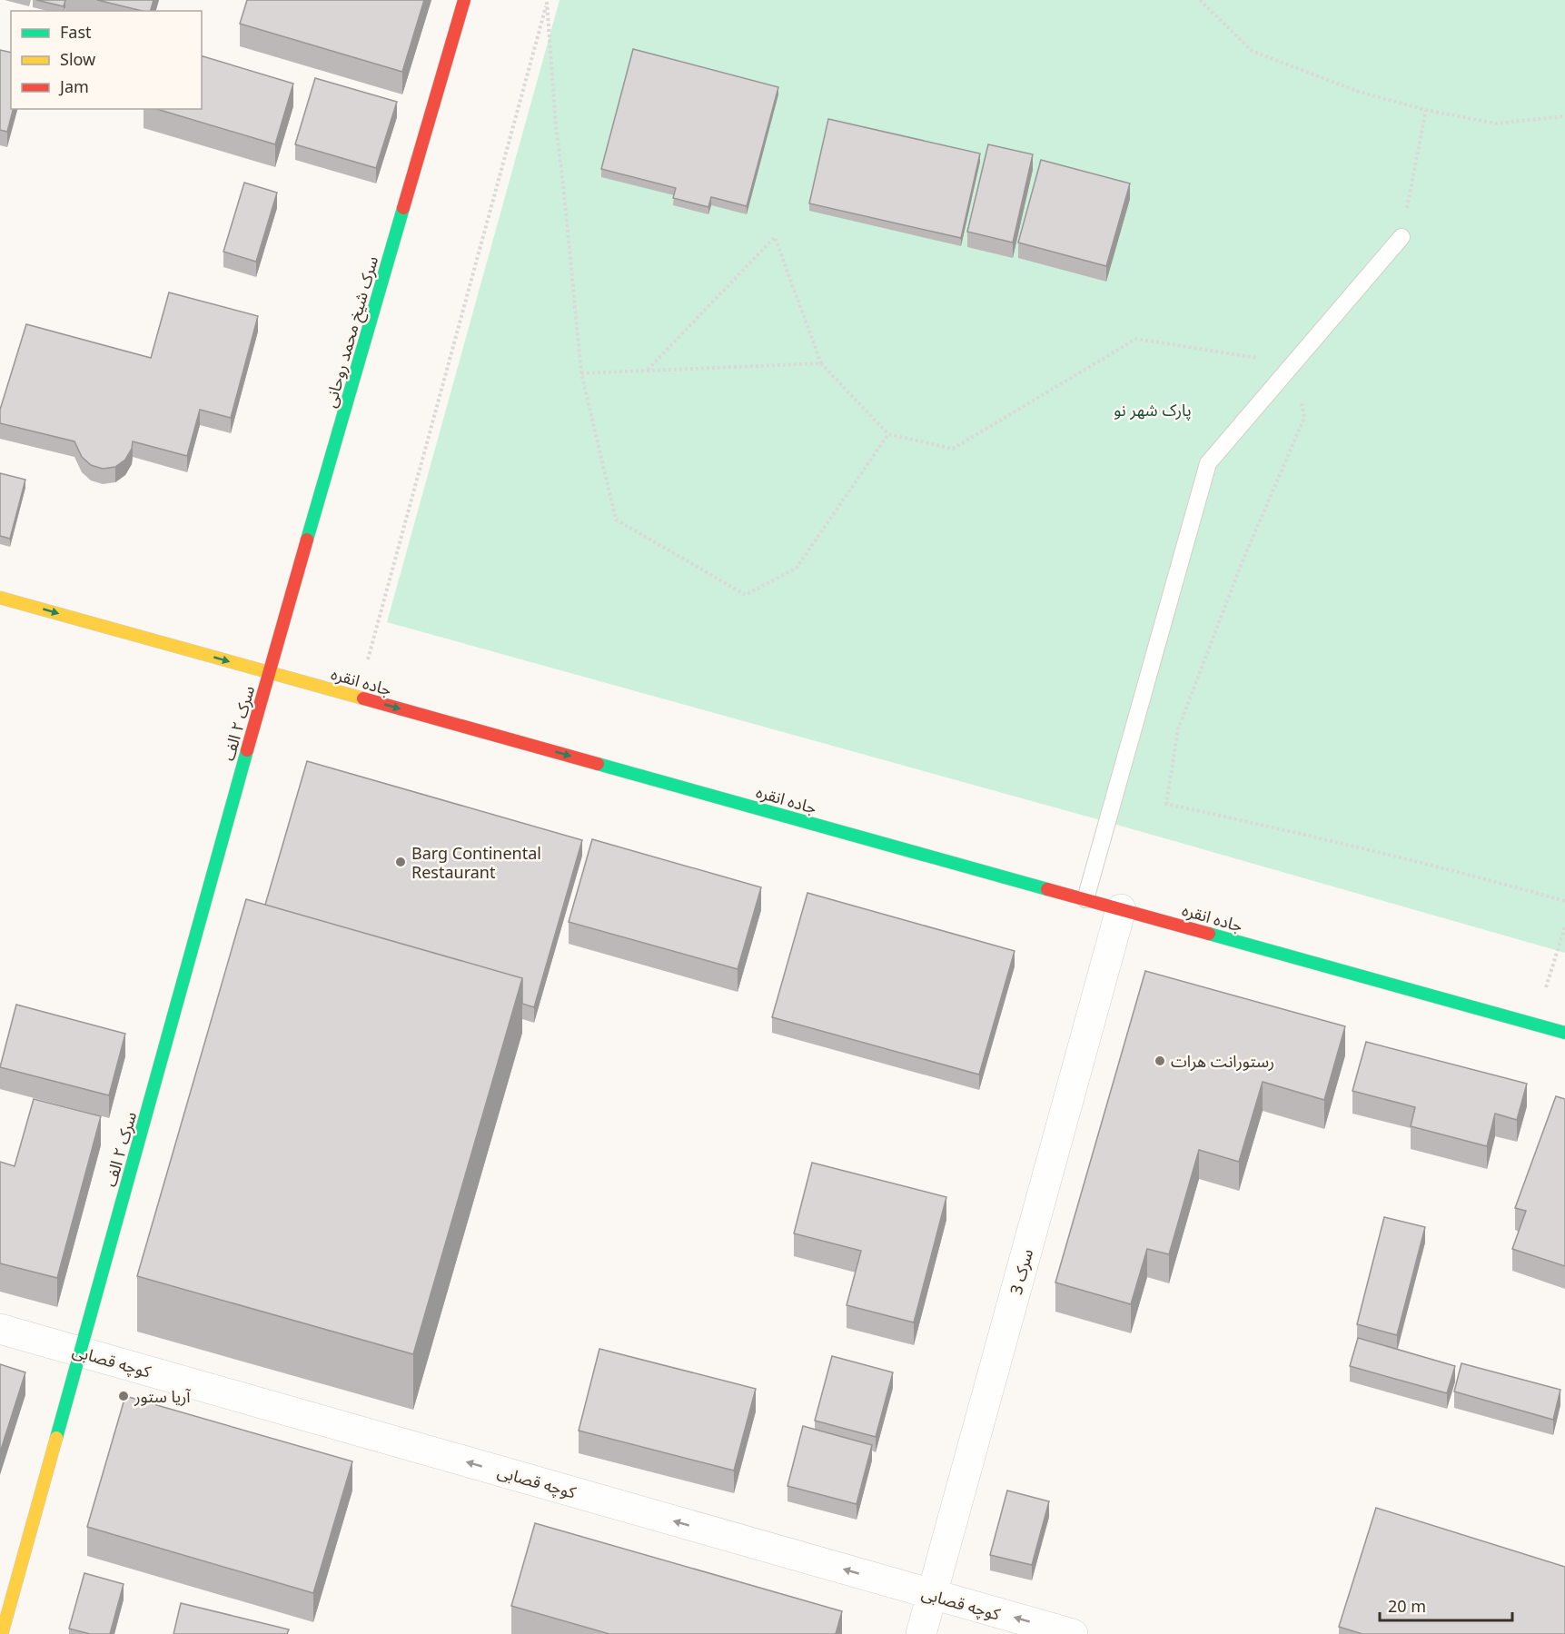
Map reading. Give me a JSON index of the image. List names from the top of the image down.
{
  "streets": {
    "street": [
      "سرک شیخ محمد روحانی",
      "جاده انقره",
      "سرک ۲ الف",
      "سرک 3",
      "کوچه قصابی"
    ]
  },
  "crossings": [
    ["سرک شیخ محمد روحانی", "جاده انقره"],
    ["سرک شیخ محمد روحانی", "سرک ۲ الف"],
    ["جاده انقره", "سرک ۲ الف"],
    ["جاده انقره", "سرک 3"],
    ["سرک ۲ الف", "کوچه قصابی"],
    ["سرک 3", "کوچه قصابی"]
  ],
  "one_way": ["جاده انقره", "کوچه قصابی"],
  "parks": ["پارک شهر نو"],
  "places": ["Barg Continental Restaurant", "رستورانت هرات", "آریا ستور"],
  "legend": ["Fast", "Slow", "Jam"],
  "scale_bar": "20 m"
}
